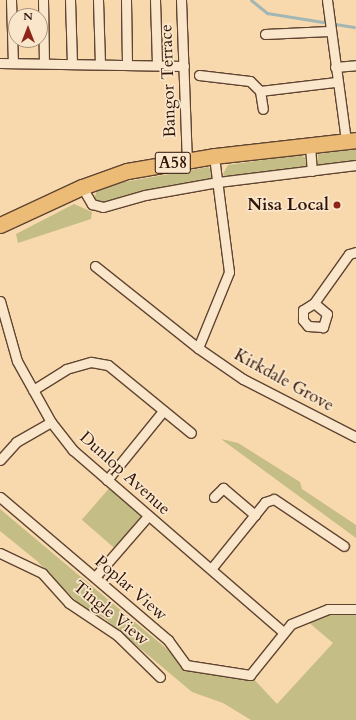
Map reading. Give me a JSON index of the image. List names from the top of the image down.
{
  "streets": {
    "main road": ["A58"],
    "street": [
      "Bangor Terrace",
      "Kirkdale Grove",
      "Dunlop Avenue",
      "Poplar View",
      "Tingle View"
    ]
  },
  "crossings": [
    ["Bangor Terrace", "A58"],
    ["Dunlop Avenue", "Poplar View"]
  ],
  "places": ["Nisa Local"],
  "north": "top"
}
